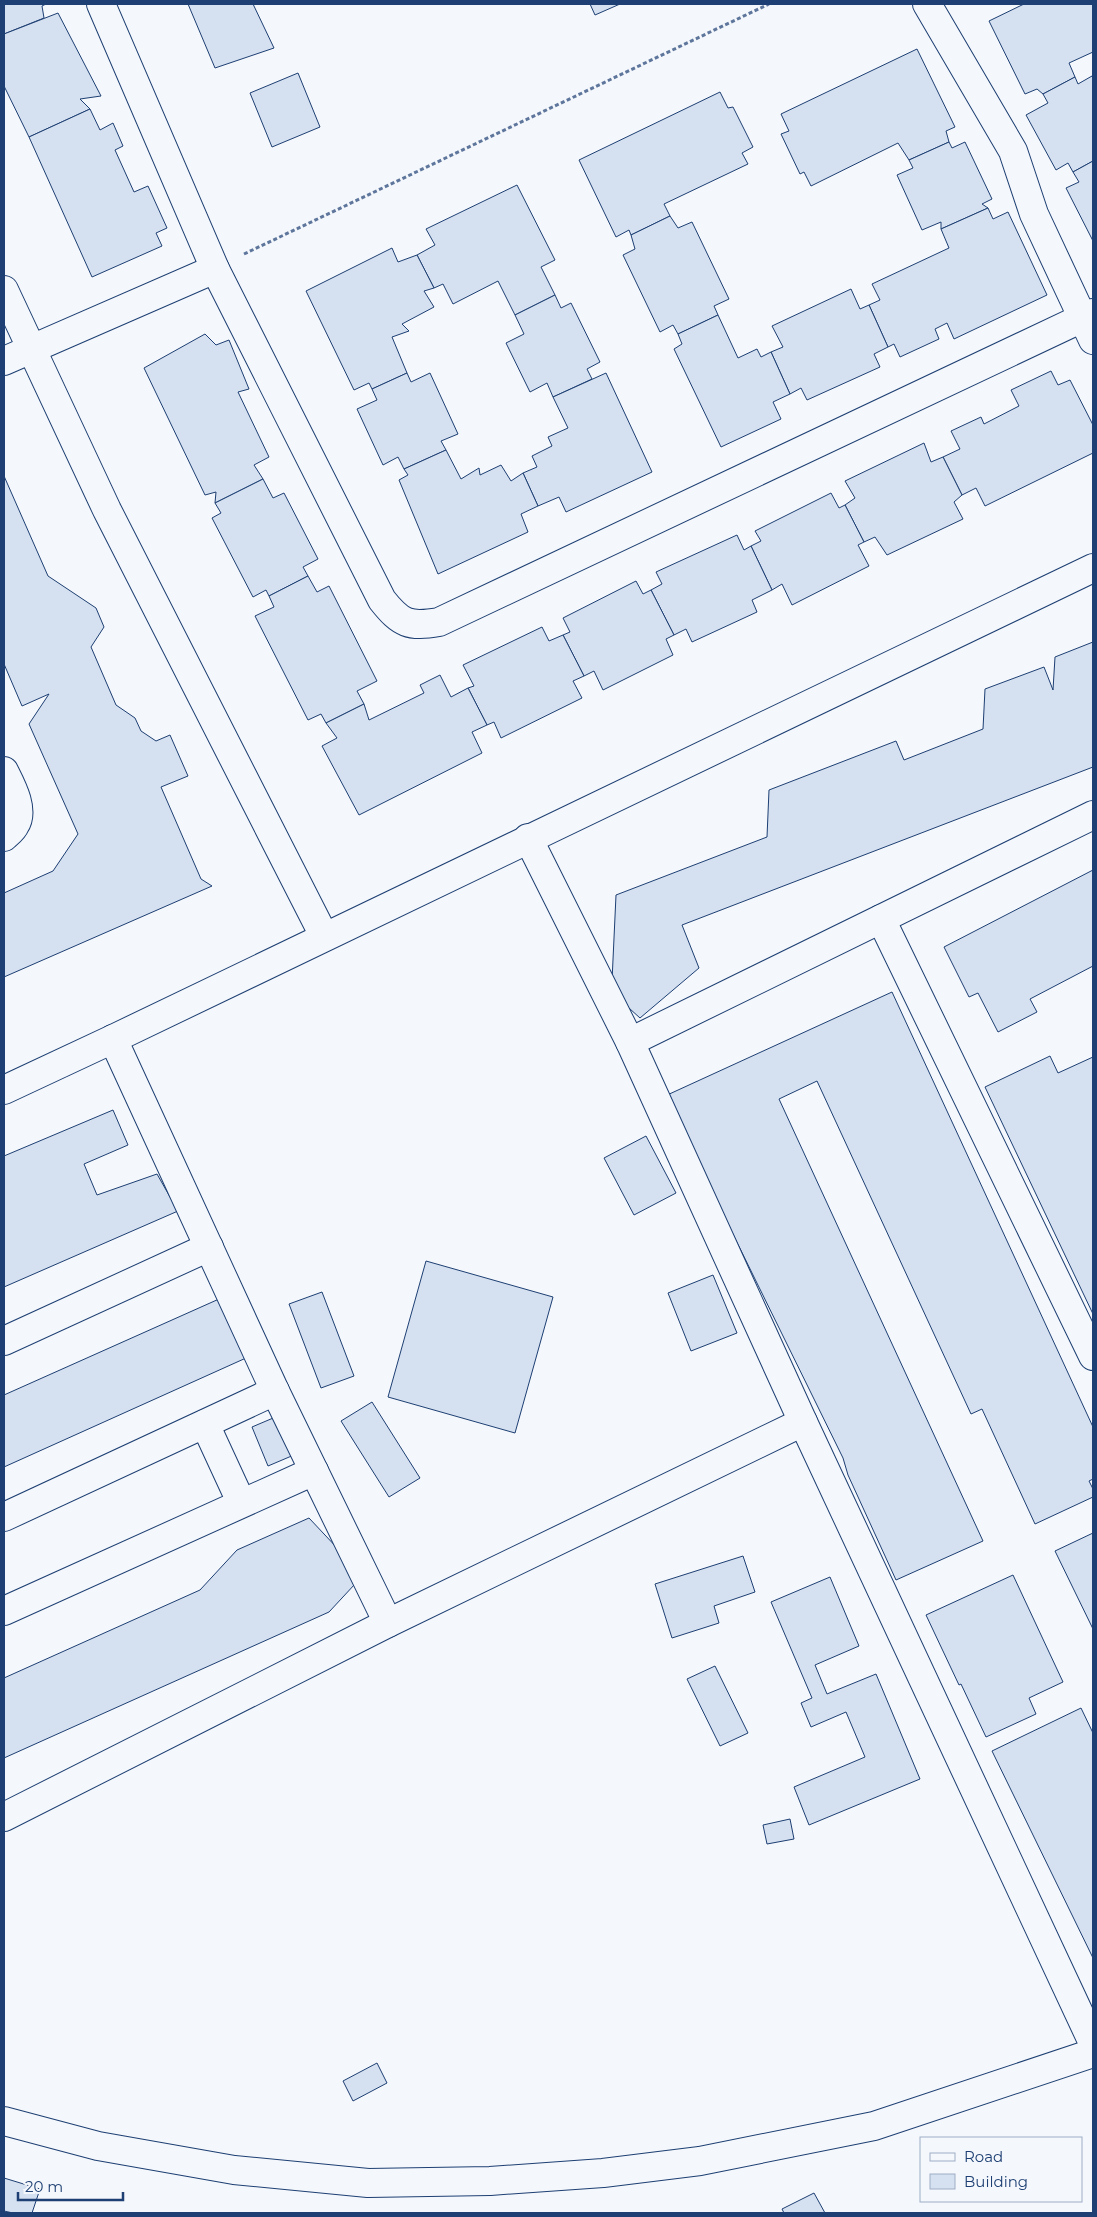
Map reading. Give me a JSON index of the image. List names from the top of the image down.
{
  "legend": ["Road", "Building"],
  "scale_bar": "20 m"
}
